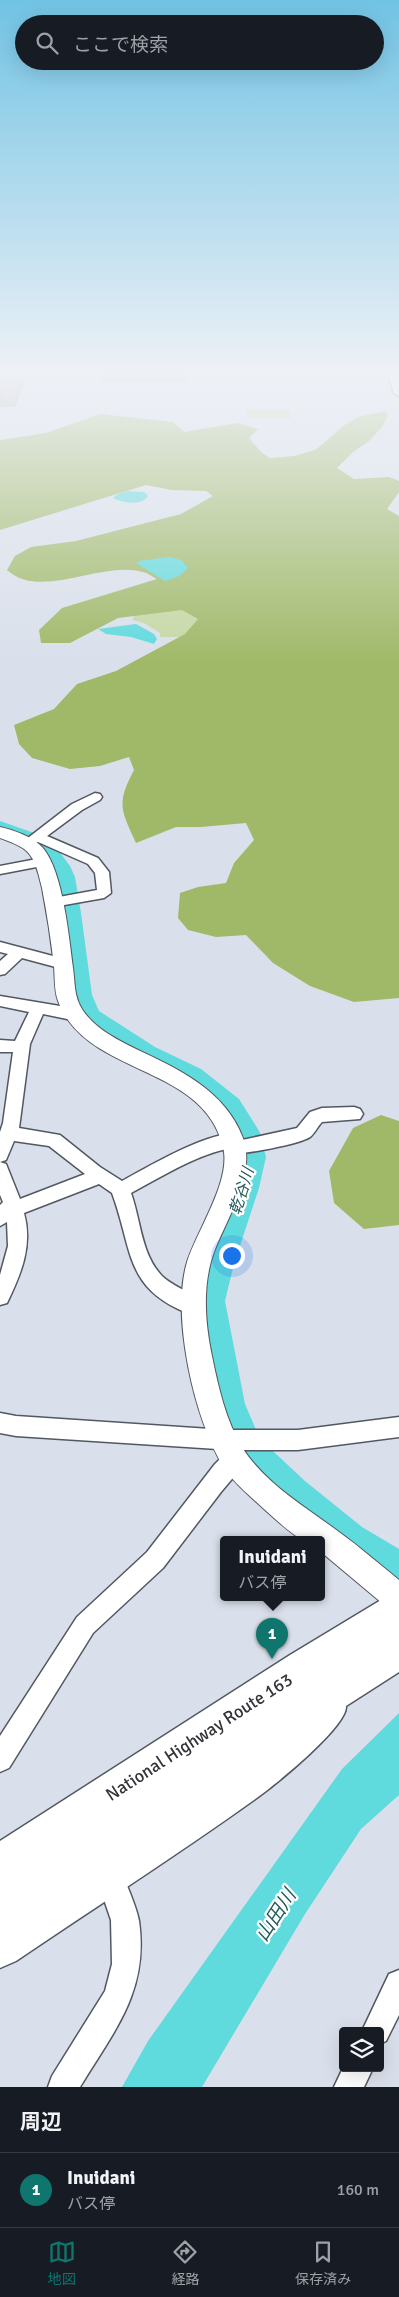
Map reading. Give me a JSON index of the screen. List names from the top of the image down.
{
  "streets": {
    "highway": ["National Highway Route 163"]
  },
  "water": ["乾谷川", "山田川"],
  "page": {
    "search": "ここで検索",
    "popup": ["Inuidani", "バス停"],
    "pins": "1",
    "heading": "周辺",
    "list": [
      {
        "mark": "1",
        "name": "Inuidani",
        "note": "バス停",
        "value": "160 m"
      }
    ],
    "nav": ["地図", "経路", "保存済み"]
  }
}
